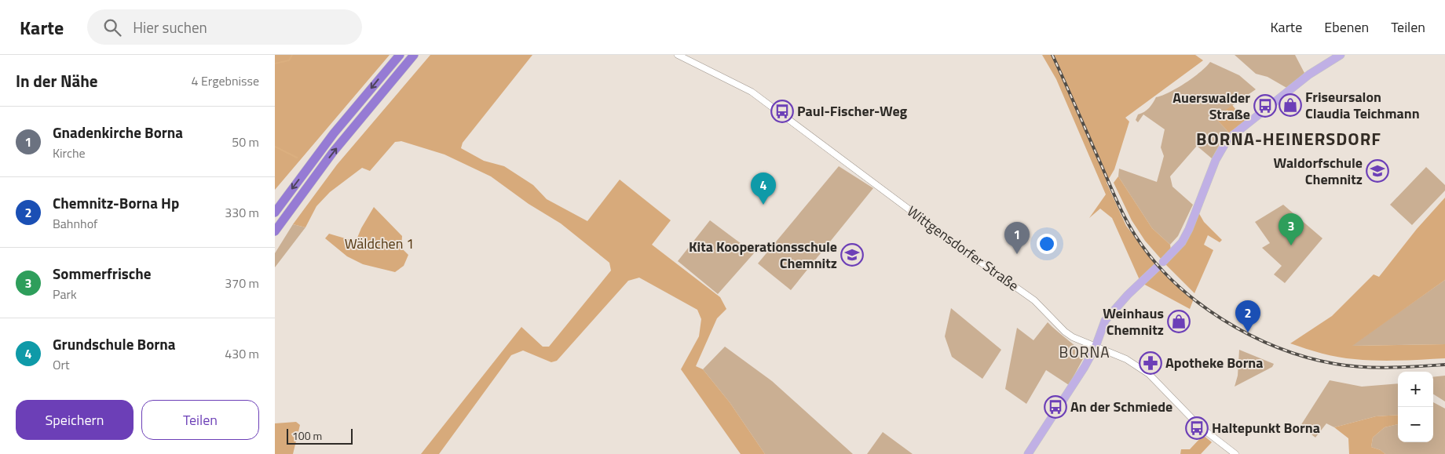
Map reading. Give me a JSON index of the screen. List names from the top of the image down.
{
  "streets": {
    "street": ["Wittgensdorfer Straße"]
  },
  "districts": ["BORNA-HEINERSDORF", "BORNA"],
  "parks": ["Wäldchen 1"],
  "places": {
    "shop": ["Friseursalon Claudia Teichmann", "Weinhaus Chemnitz"],
    "bus stop": [
      "Auerswalder Straße",
      "Paul-Fischer-Weg",
      "An der Schmiede",
      "Haltepunkt Borna"
    ],
    "school or university": ["Waldorfschule Chemnitz", "Kita Kooperationsschule Chemnitz"],
    "pharmacy": ["Apotheke Borna"]
  },
  "scale_bar": "100 m",
  "page": {
    "header": "Karte",
    "search": "Hier suchen",
    "nav": ["Karte", "Ebenen", "Teilen"],
    "heading": ["In der Nähe", "4 Ergebnisse"],
    "list": [
      {
        "mark": "1",
        "name": "Gnadenkirche Borna",
        "note": "Kirche",
        "value": "50 m"
      },
      {
        "mark": "2",
        "name": "Chemnitz-Borna Hp",
        "note": "Bahnhof",
        "value": "330 m"
      },
      {
        "mark": "3",
        "name": "Sommerfrische",
        "note": "Park",
        "value": "370 m"
      },
      {
        "mark": "4",
        "name": "Grundschule Borna",
        "note": "Ort",
        "value": "430 m"
      }
    ],
    "pins": [
      "4",
      "3",
      "1",
      "2"
    ],
    "map_buttons": ["+", "−"],
    "buttons": ["Speichern", "Teilen"],
    "scale": "100 m"
  }
}
